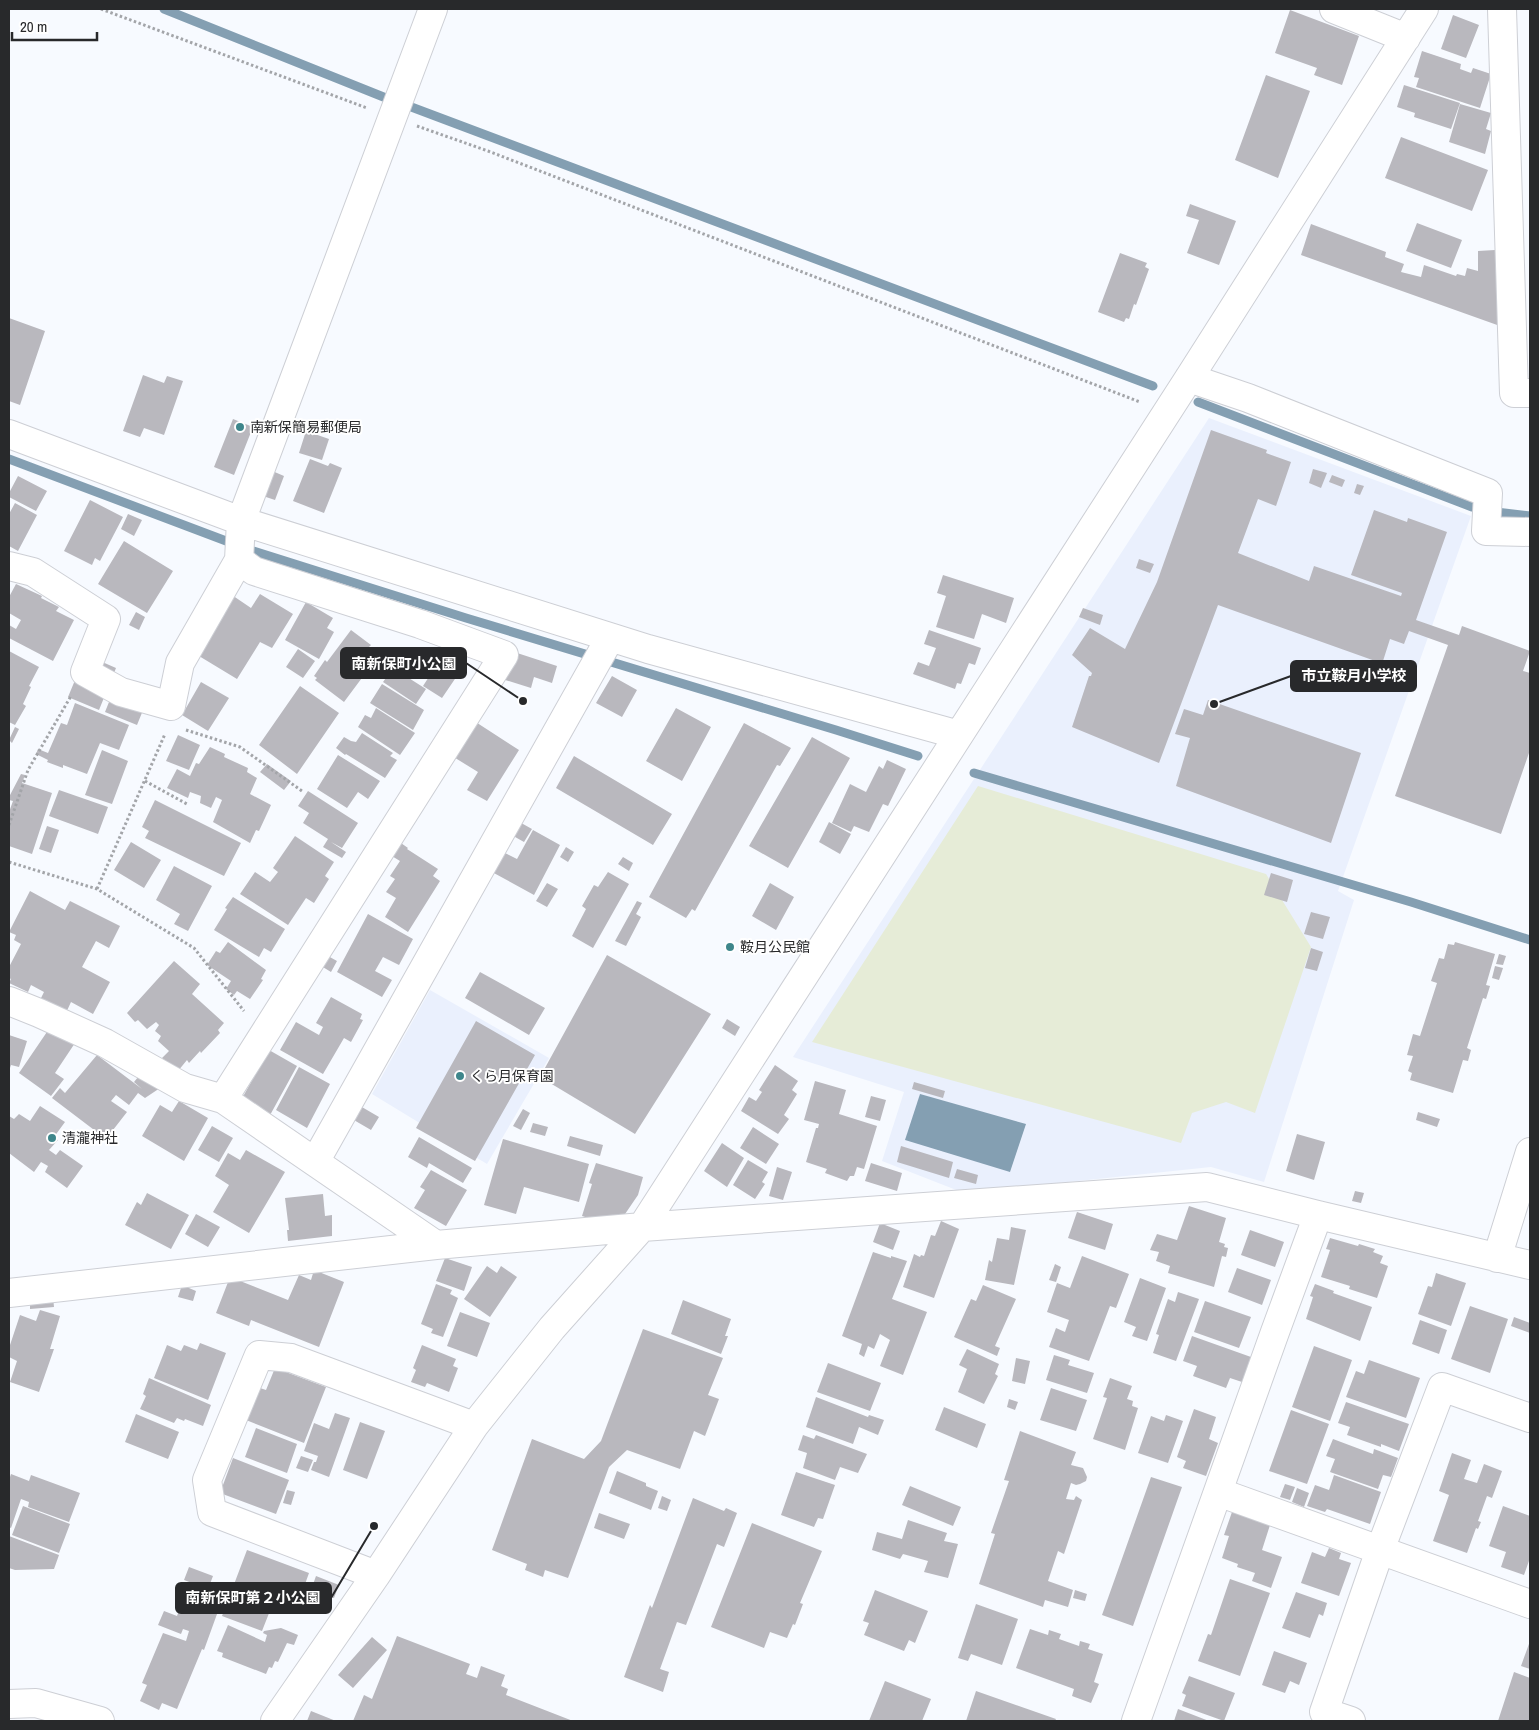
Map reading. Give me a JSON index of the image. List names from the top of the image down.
{
  "places": [
    "南新保簡易郵便局",
    "南新保町小公園",
    "市立鞍月小学校",
    "鞍月公民館",
    "くら月保育園",
    "清瀧神社",
    "南新保町第２小公園"
  ],
  "scale_bar": "20 m"
}
